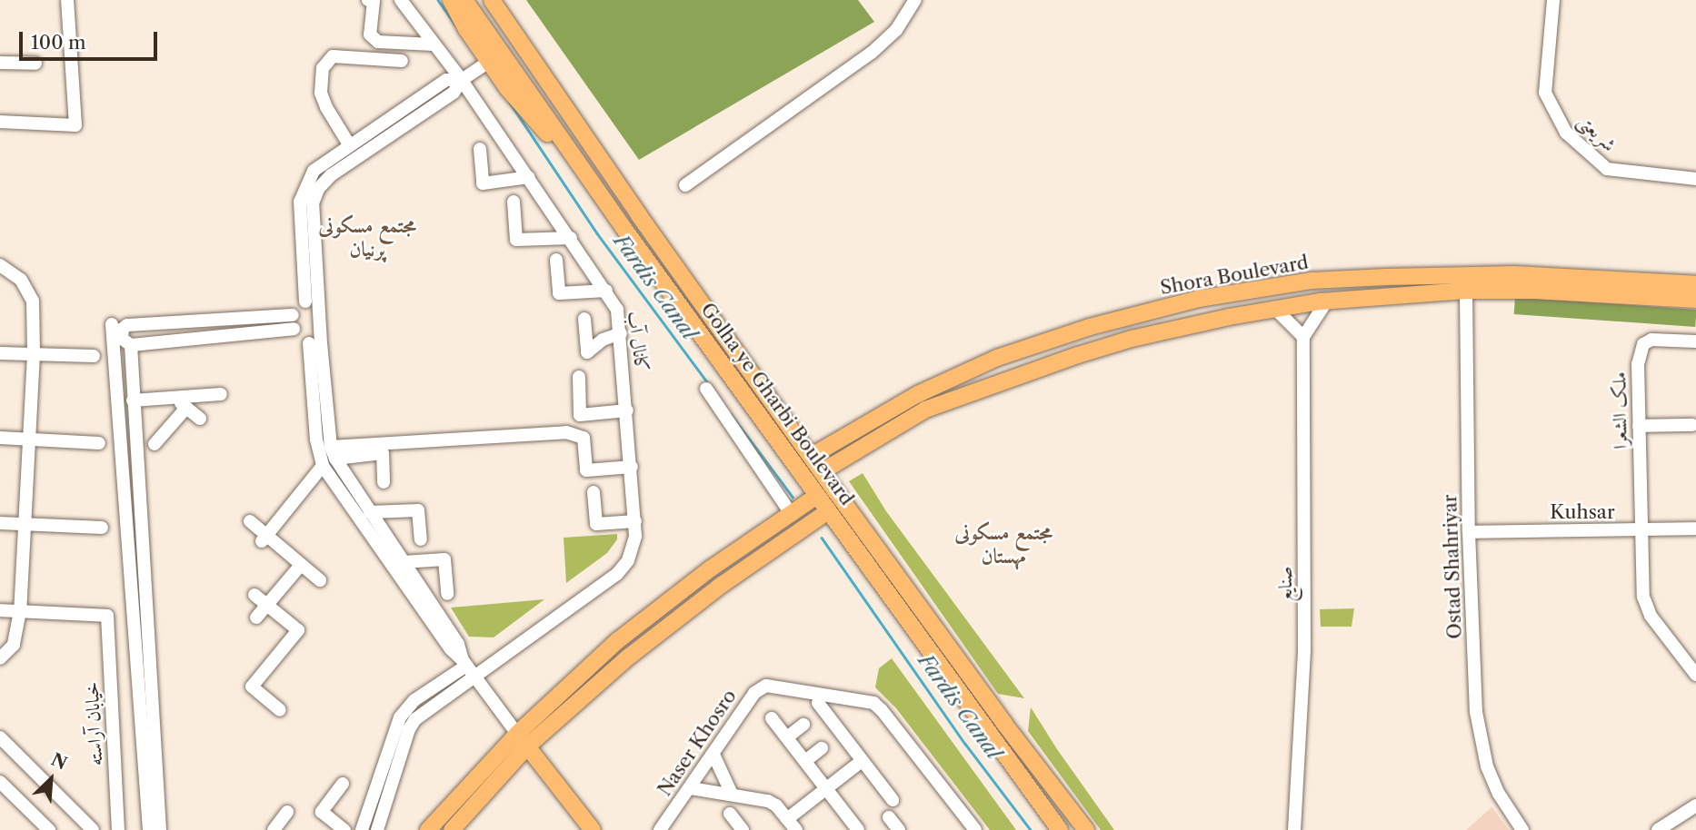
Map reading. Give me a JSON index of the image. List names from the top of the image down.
{
  "streets": {
    "main road": ["Shora Boulevard", "Golha ye Gharbi Boulevard"],
    "street": [
      "شریعتی",
      "کانال آب",
      "ملک الشعرا",
      "Kuhsar",
      "Ostad Shahriyar",
      "صنایع",
      "خیابان آراسته",
      "Naser Khosro"
    ]
  },
  "crossings": [
    ["Shora Boulevard", "Golha ye Gharbi Boulevard"],
    ["Shora Boulevard", "Ostad Shahriyar"],
    ["ملک الشعرا", "Kuhsar"],
    ["Kuhsar", "Ostad Shahriyar"]
  ],
  "districts": ["مجتمع مسکونی پرنیان", "مجتمع مسکونی مهستان"],
  "water": ["Fardis Canal"],
  "scale_bar": "100 m",
  "north": "top right"
}
